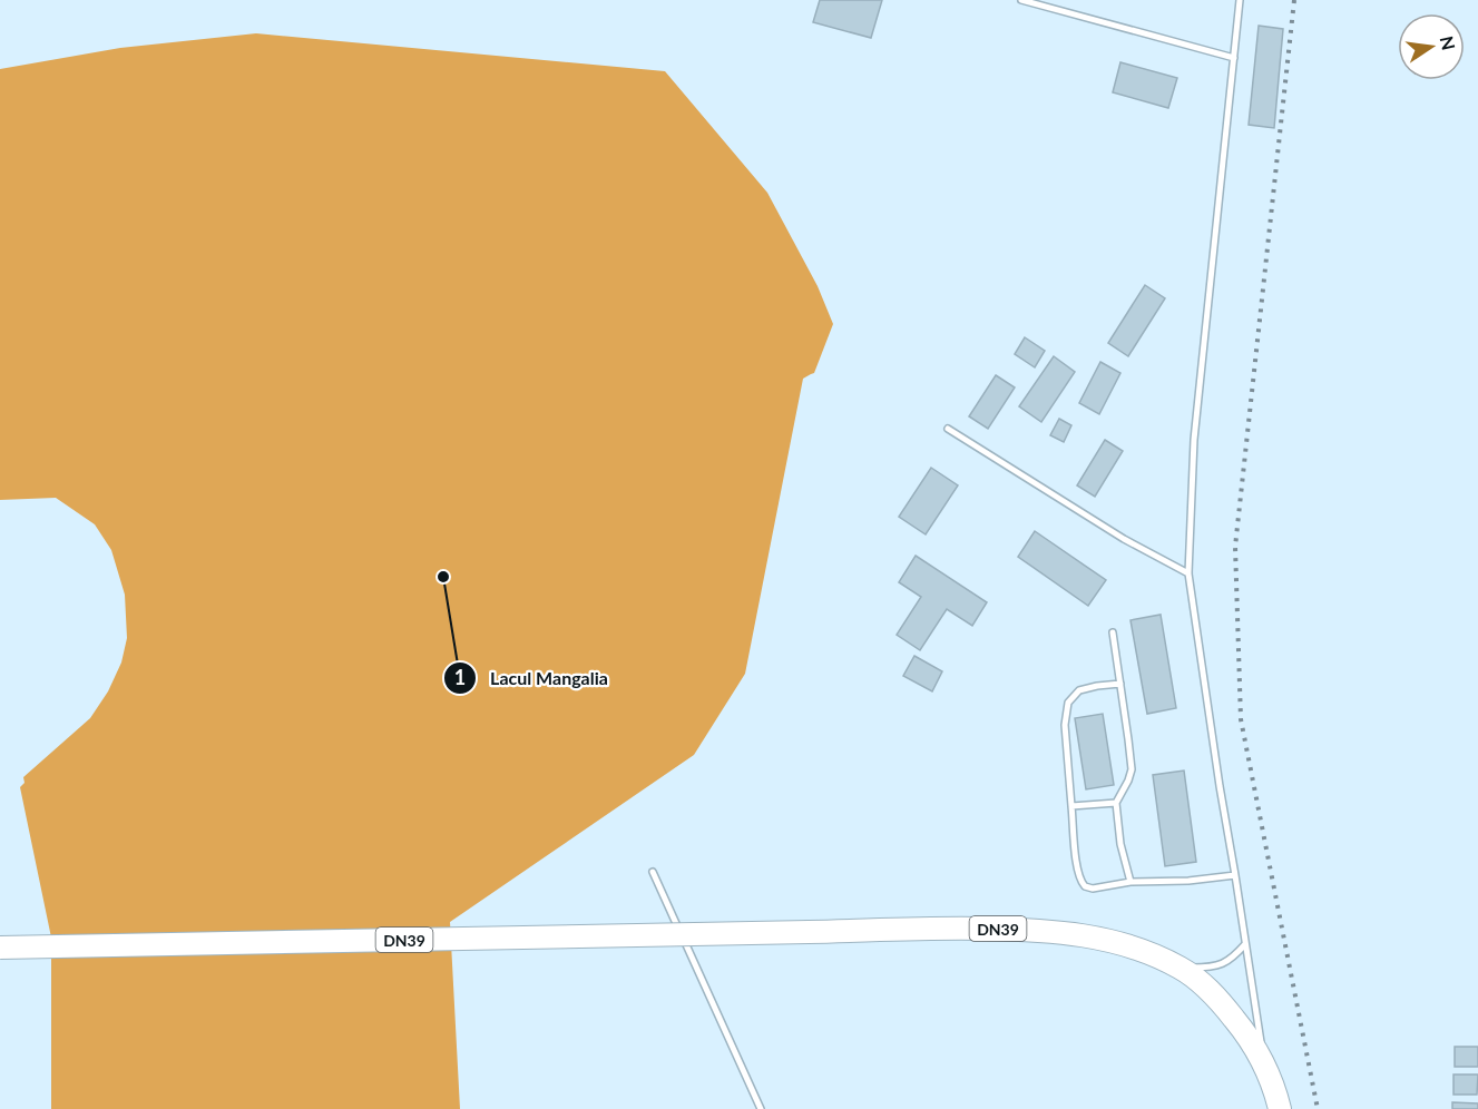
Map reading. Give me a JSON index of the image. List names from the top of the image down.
{
  "streets": {
    "highway": ["DN39"]
  },
  "places": ["Lacul Mangalia"],
  "north": "right"
}
